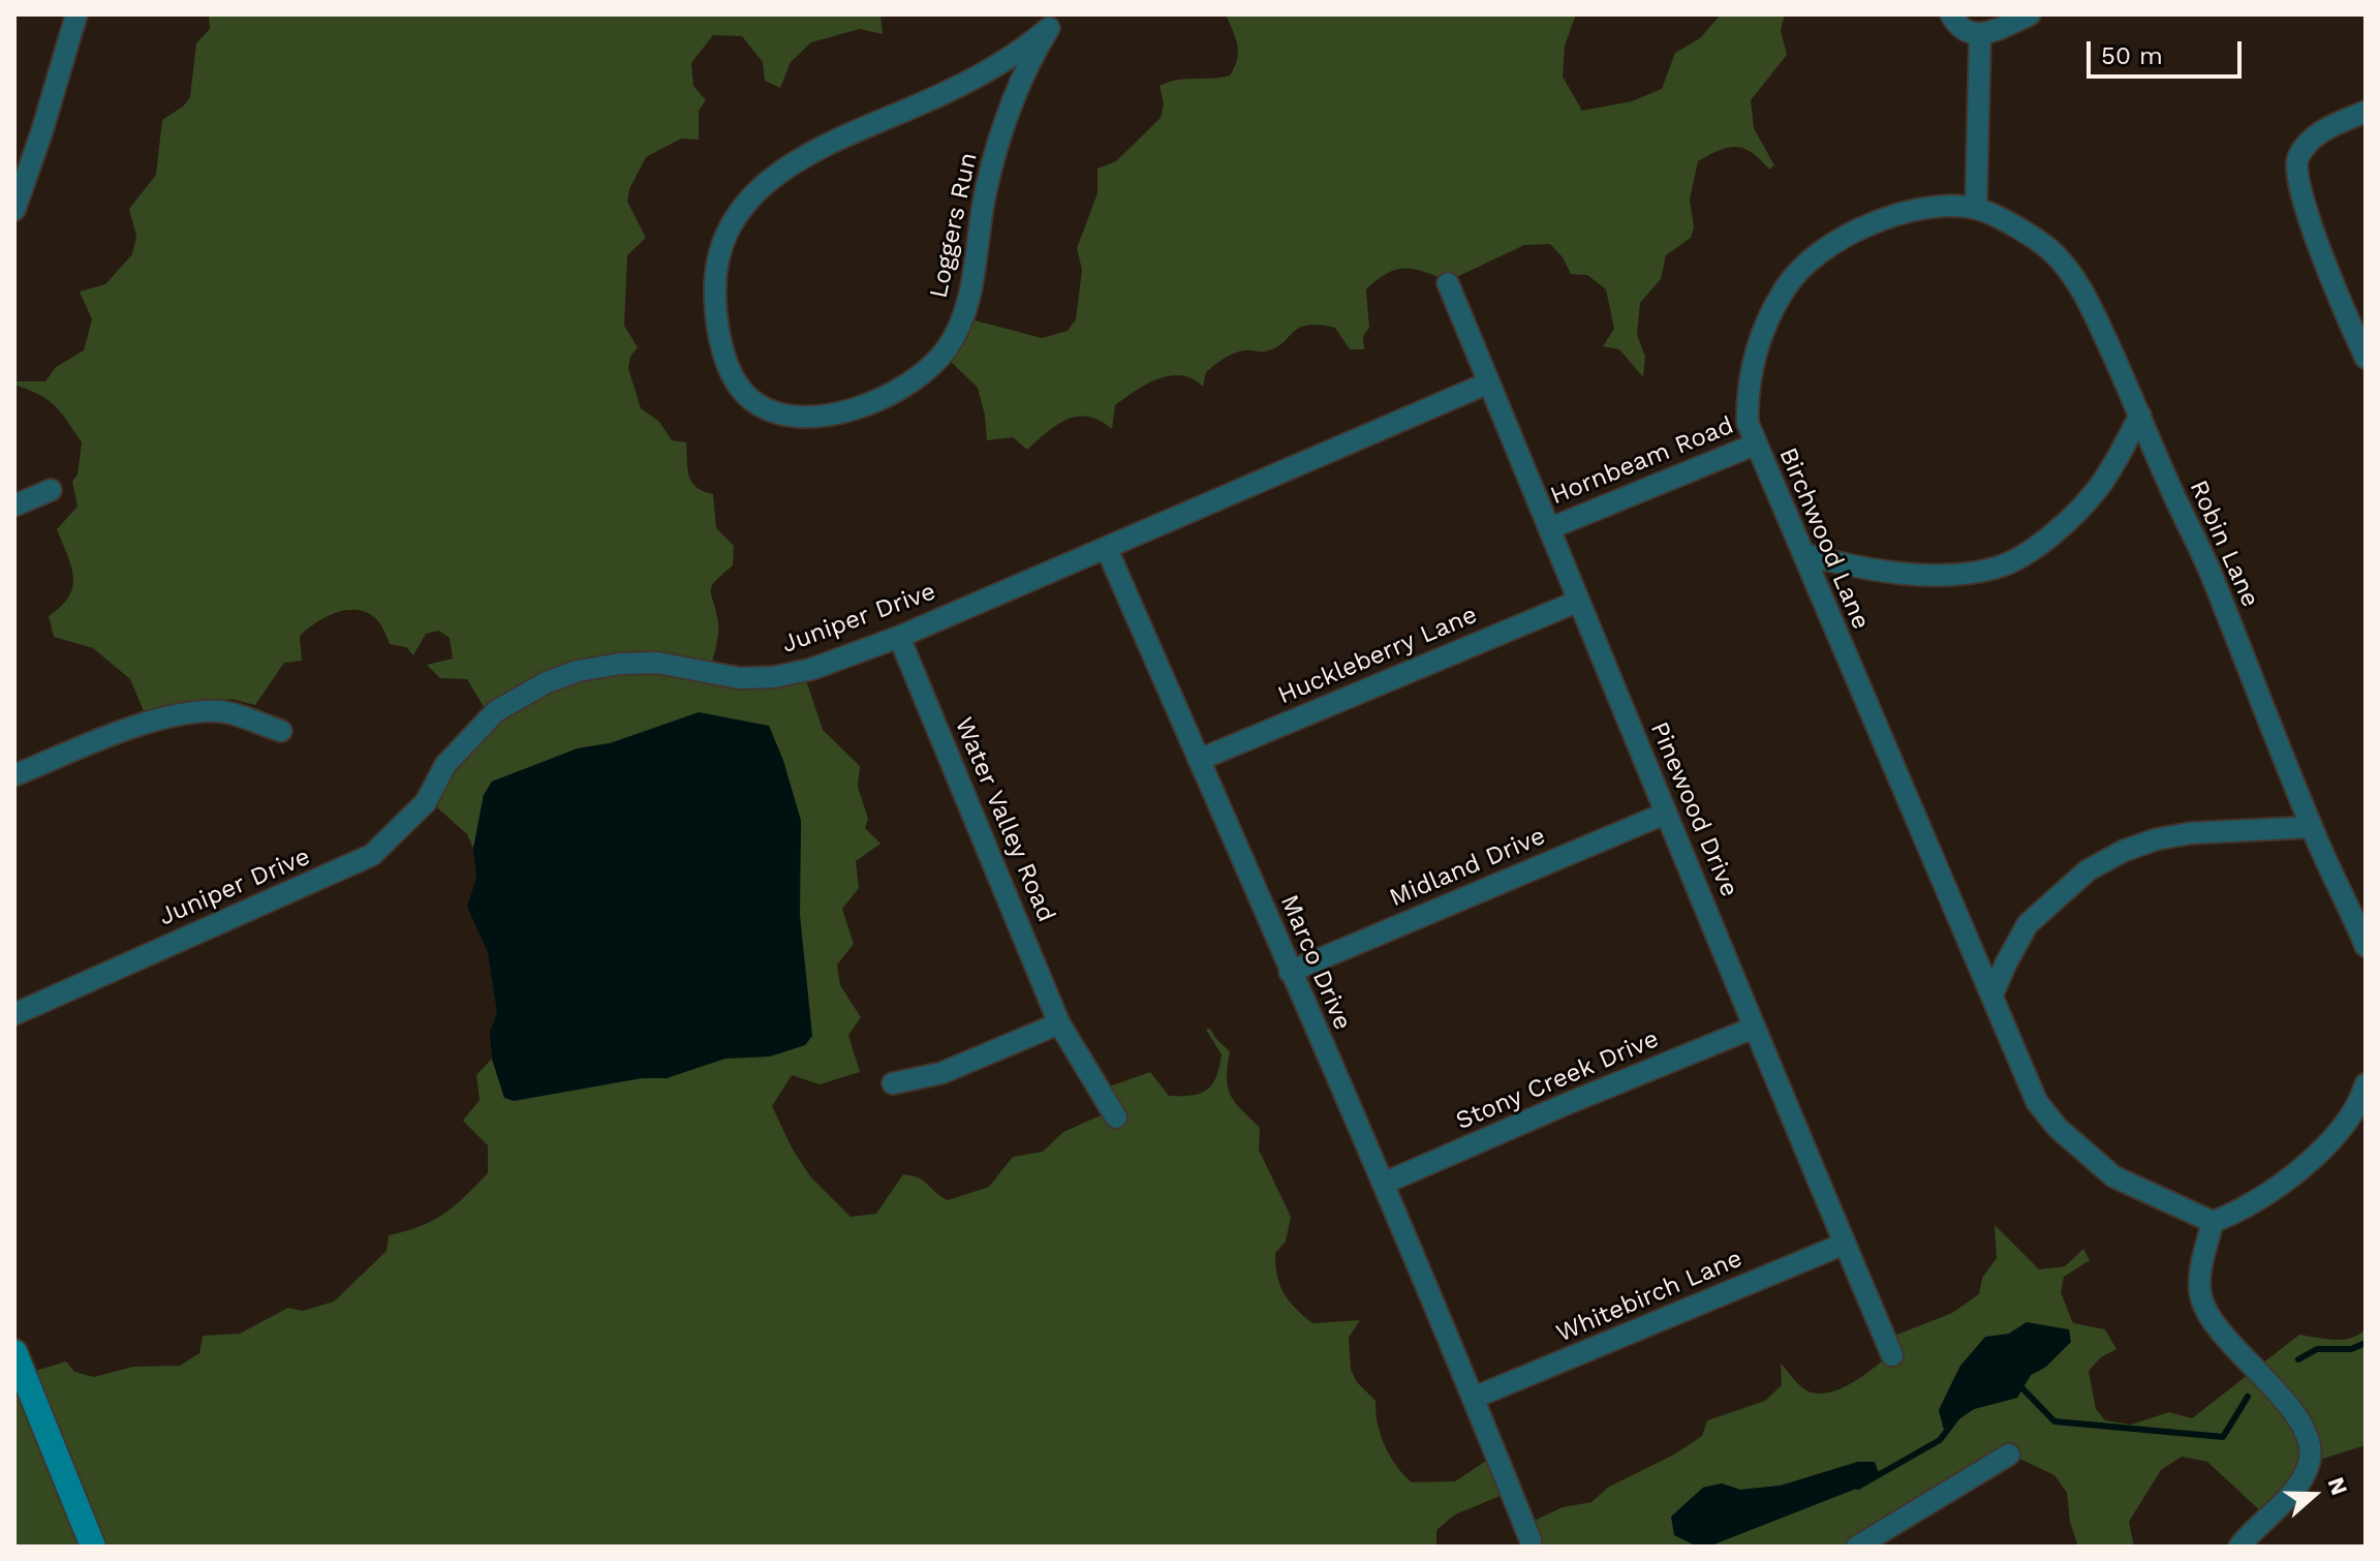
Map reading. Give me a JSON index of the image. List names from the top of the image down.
{
  "streets": {
    "street": [
      "Loggers Run",
      "Hornbeam Road",
      "Birchwood Lane",
      "Robin Lane",
      "Juniper Drive",
      "Huckleberry Lane",
      "Pinewood Drive",
      "Water Valley Road",
      "Midland Drive",
      "Marco Drive",
      "Stony Creek Drive",
      "Whitebirch Lane"
    ]
  },
  "crossings": [
    ["Hornbeam Road", "Birchwood Lane"],
    ["Hornbeam Road", "Pinewood Drive"],
    ["Birchwood Lane", "Robin Lane"],
    ["Juniper Drive", "Pinewood Drive"],
    ["Juniper Drive", "Water Valley Road"],
    ["Juniper Drive", "Marco Drive"],
    ["Huckleberry Lane", "Pinewood Drive"],
    ["Huckleberry Lane", "Marco Drive"],
    ["Pinewood Drive", "Midland Drive"],
    ["Pinewood Drive", "Stony Creek Drive"],
    ["Pinewood Drive", "Whitebirch Lane"],
    ["Midland Drive", "Marco Drive"],
    ["Marco Drive", "Stony Creek Drive"],
    ["Marco Drive", "Whitebirch Lane"]
  ],
  "scale_bar": "50 m",
  "north": "right"
}
